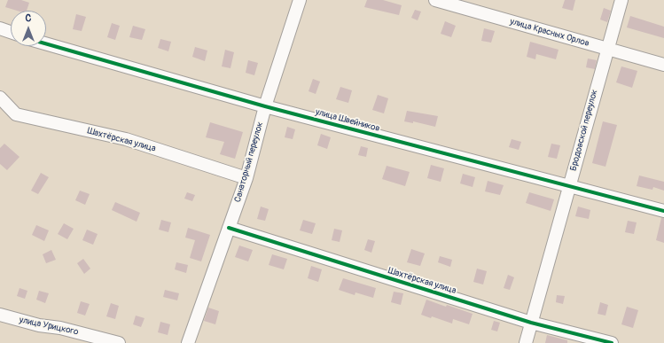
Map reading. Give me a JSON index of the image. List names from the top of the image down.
{
  "streets": {
    "street": [
      "улица Красных Орлов",
      "улица Швейников",
      "Бродовской переулок",
      "Шахтёрская улица",
      "Санаторный переулок",
      "улица Урицкого"
    ]
  },
  "crossings": [
    ["улица Красных Орлов", "Бродовской переулок"],
    ["улица Швейников", "Бродовской переулок"],
    ["улица Швейников", "Санаторный переулок"],
    ["Бродовской переулок", "Шахтёрская улица"],
    ["Шахтёрская улица", "Санаторный переулок"]
  ],
  "north": "top"
}
